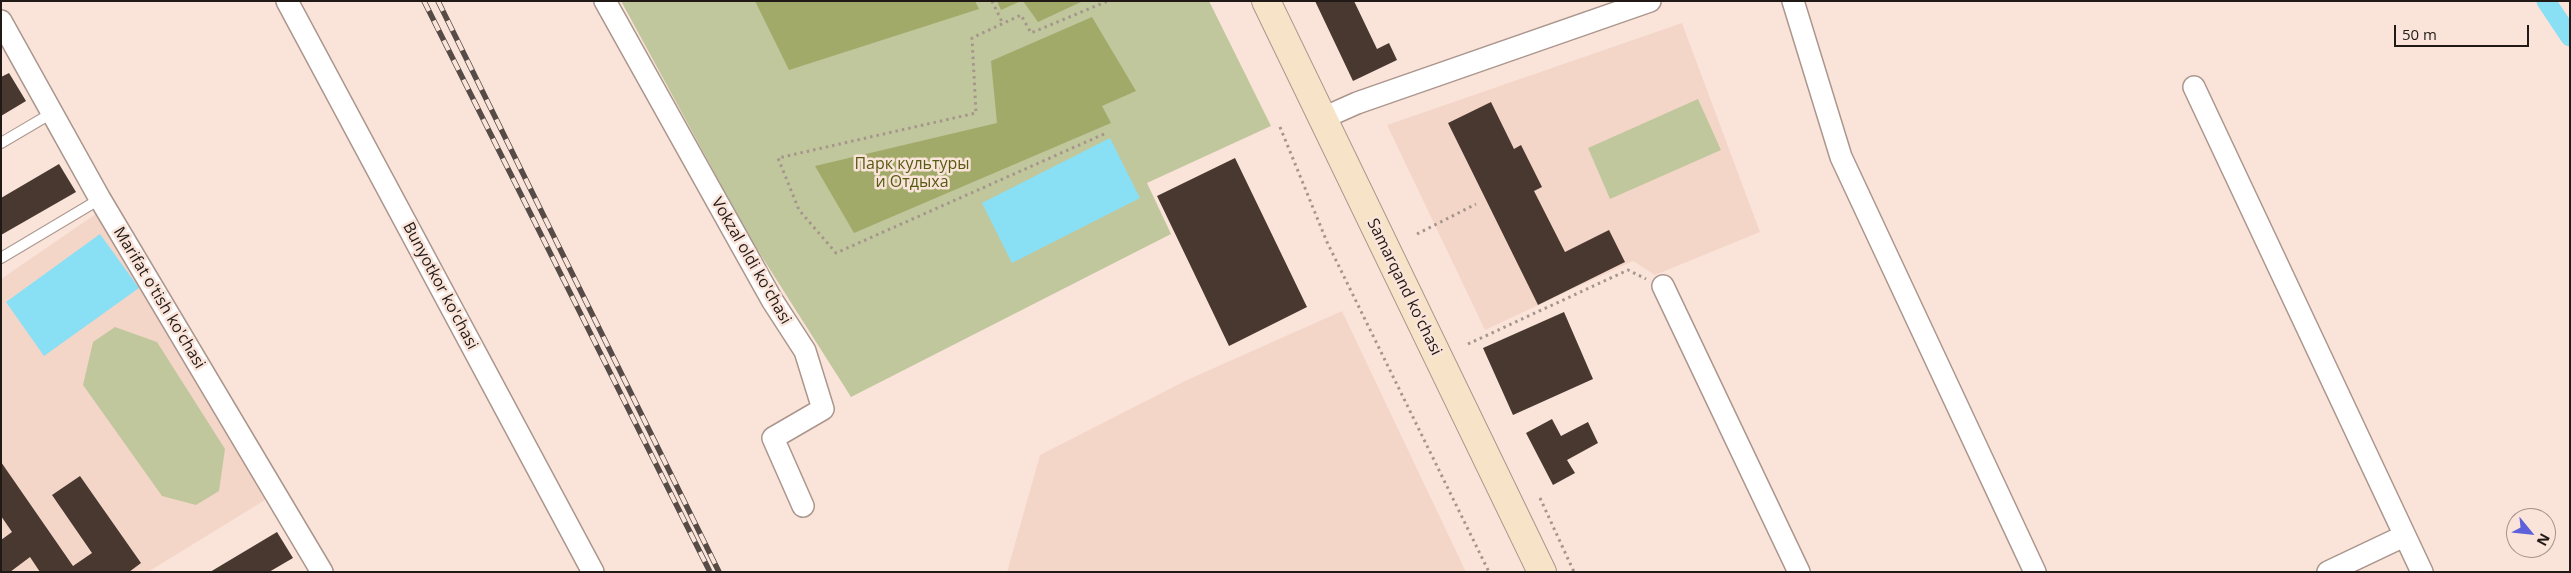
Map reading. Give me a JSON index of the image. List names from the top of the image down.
{
  "streets": {
    "main road": ["Samarqand ko'chasi"],
    "street": ["Vokzal oldi ko'chasi", "Bunyotkor ko'chasi", "Marifat o'tish ko'chasi"]
  },
  "parks": ["Парк культуры и Отдыха"],
  "scale_bar": "50 m",
  "north": "bottom right"
}
